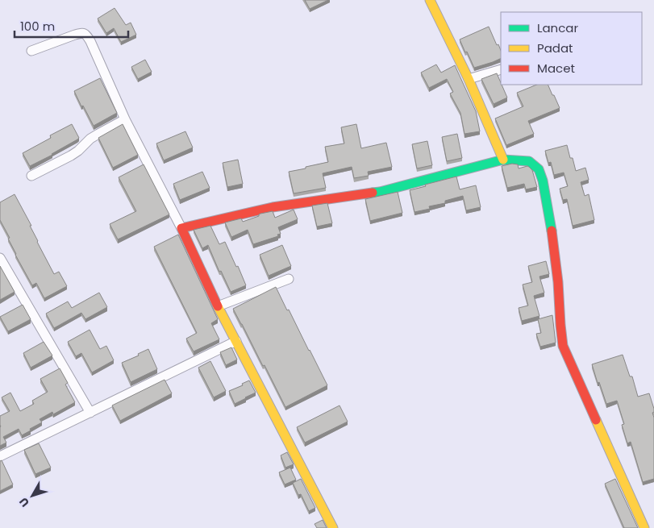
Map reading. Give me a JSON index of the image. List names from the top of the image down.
{
  "legend": ["Lancar", "Padat", "Macet"],
  "scale_bar": "100 m",
  "north": "bottom left"
}
